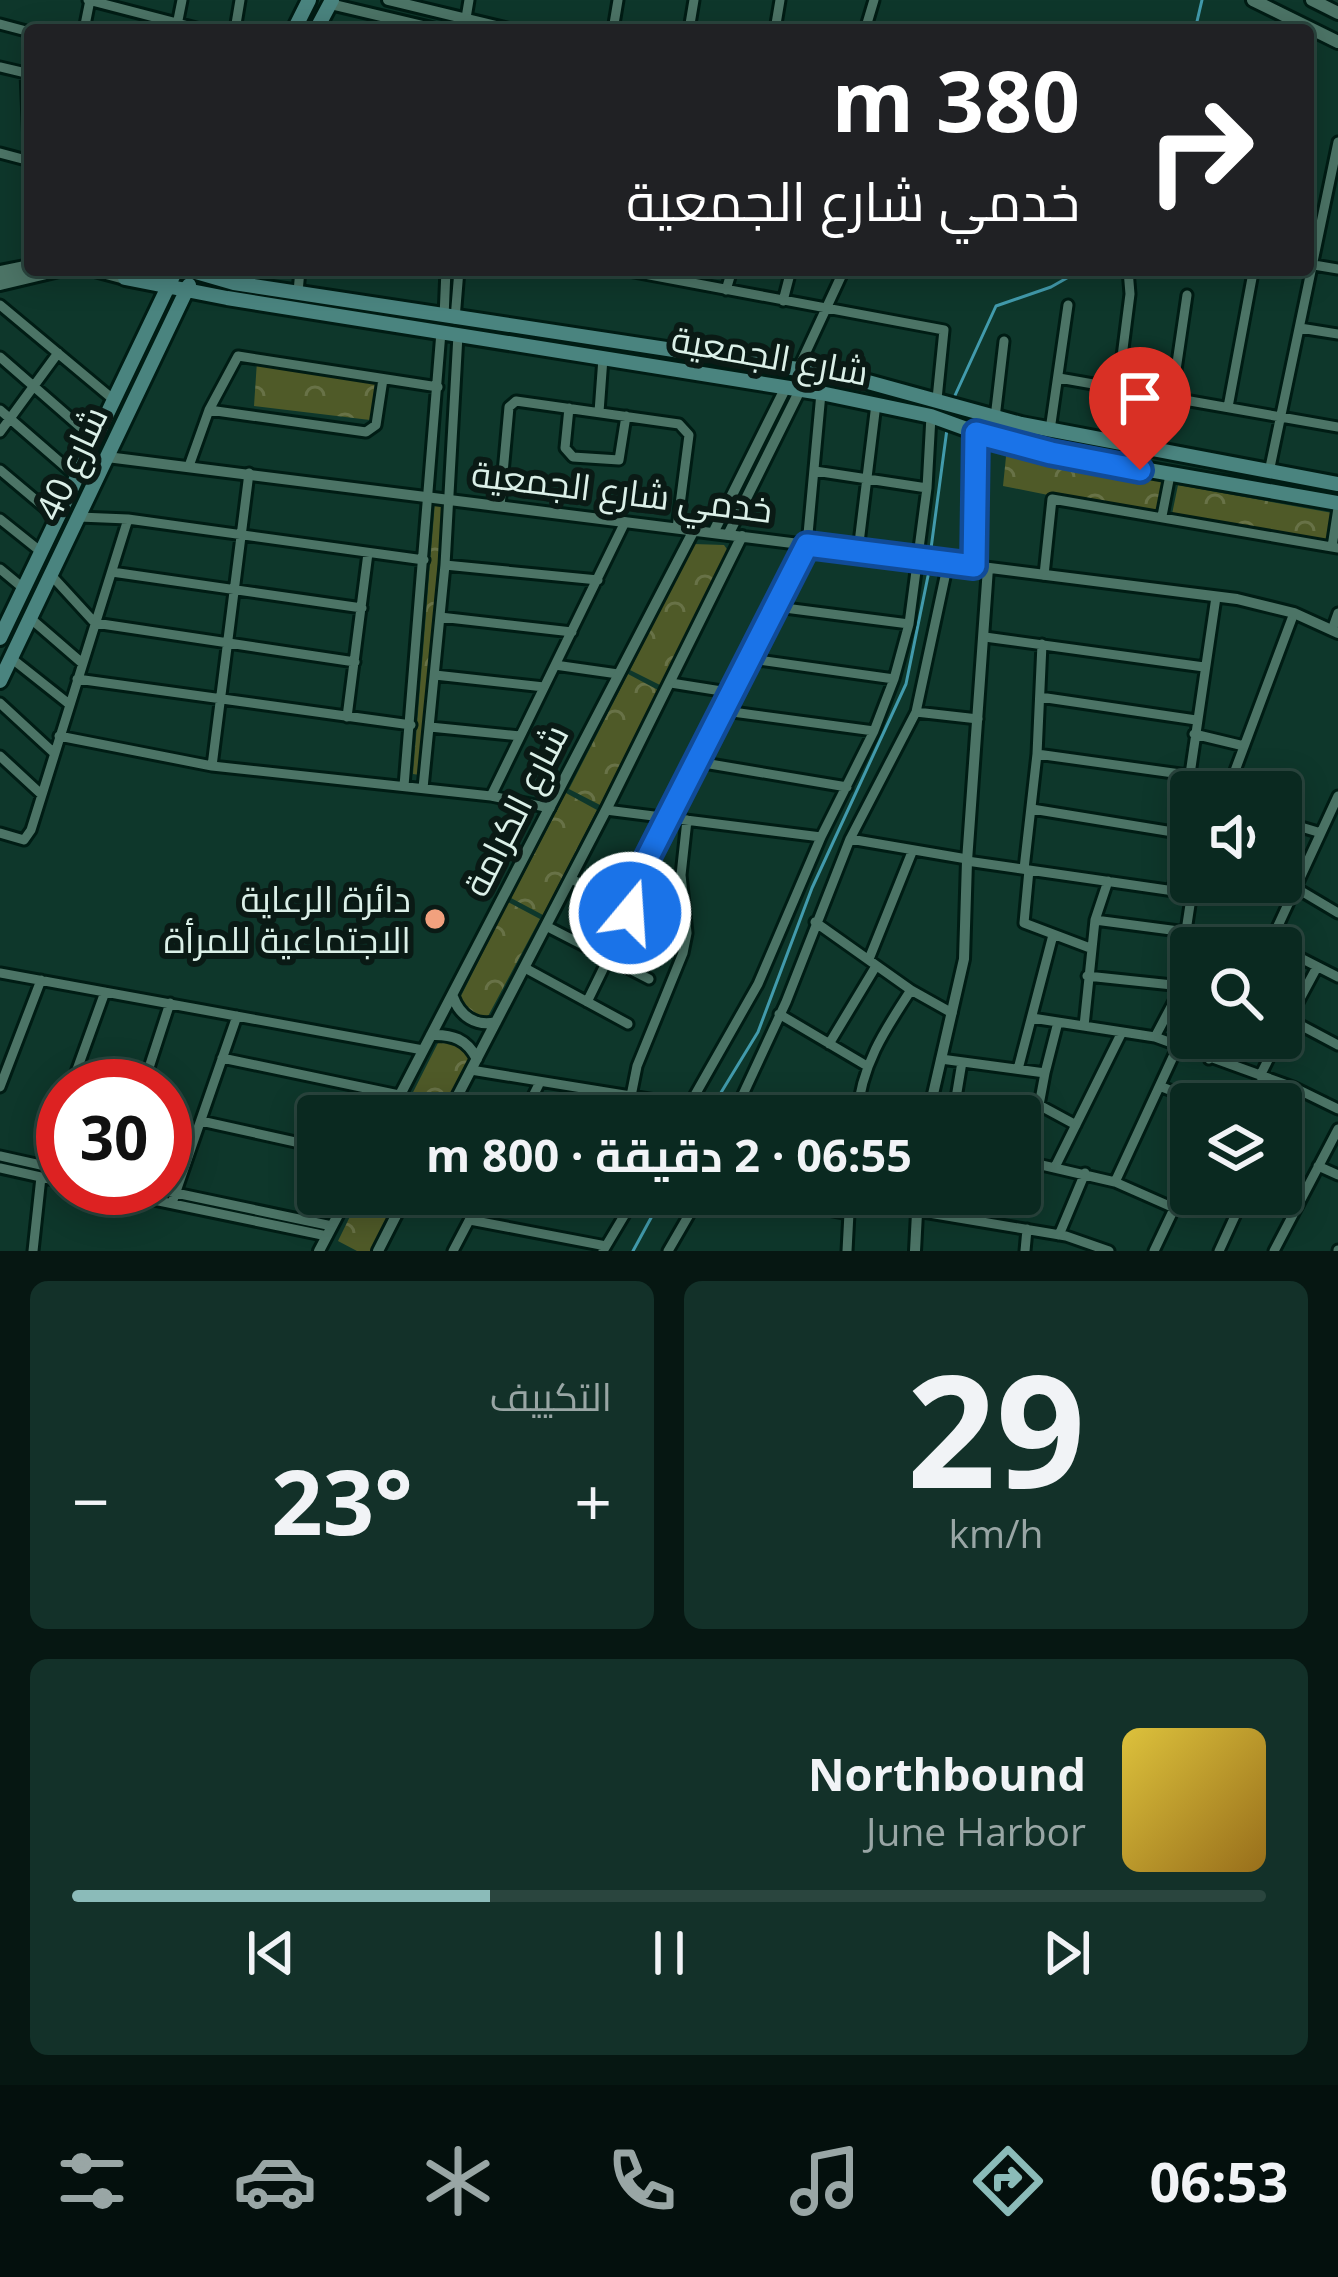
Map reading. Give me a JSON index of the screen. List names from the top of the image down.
{
  "streets": {
    "main road": ["شارع الجمعية", "شارع 40"],
    "street": ["خدمي شارع الجمعية", "شارع الكرامة"]
  },
  "crossings": [
    ["شارع الجمعية", "شارع 40"],
    ["شارع 40", "خدمي شارع الجمعية"],
    ["خدمي شارع الجمعية", "شارع الكرامة"]
  ],
  "places": ["دائرة الرعاية الاجتماعية للمرأة"],
  "page": {
    "turn": ["380 m", "خدمي شارع الجمعية"],
    "limit": "30",
    "trip": "06:55 · 2 دقيقة · 800 m",
    "tile": [
      ["29", "km/h"],
      "التكييف"
    ],
    "heat": ["−", "23°", "+"],
    "song": ["Northbound", "June Harbor"],
    "tabs": "06:53"
  }
}
